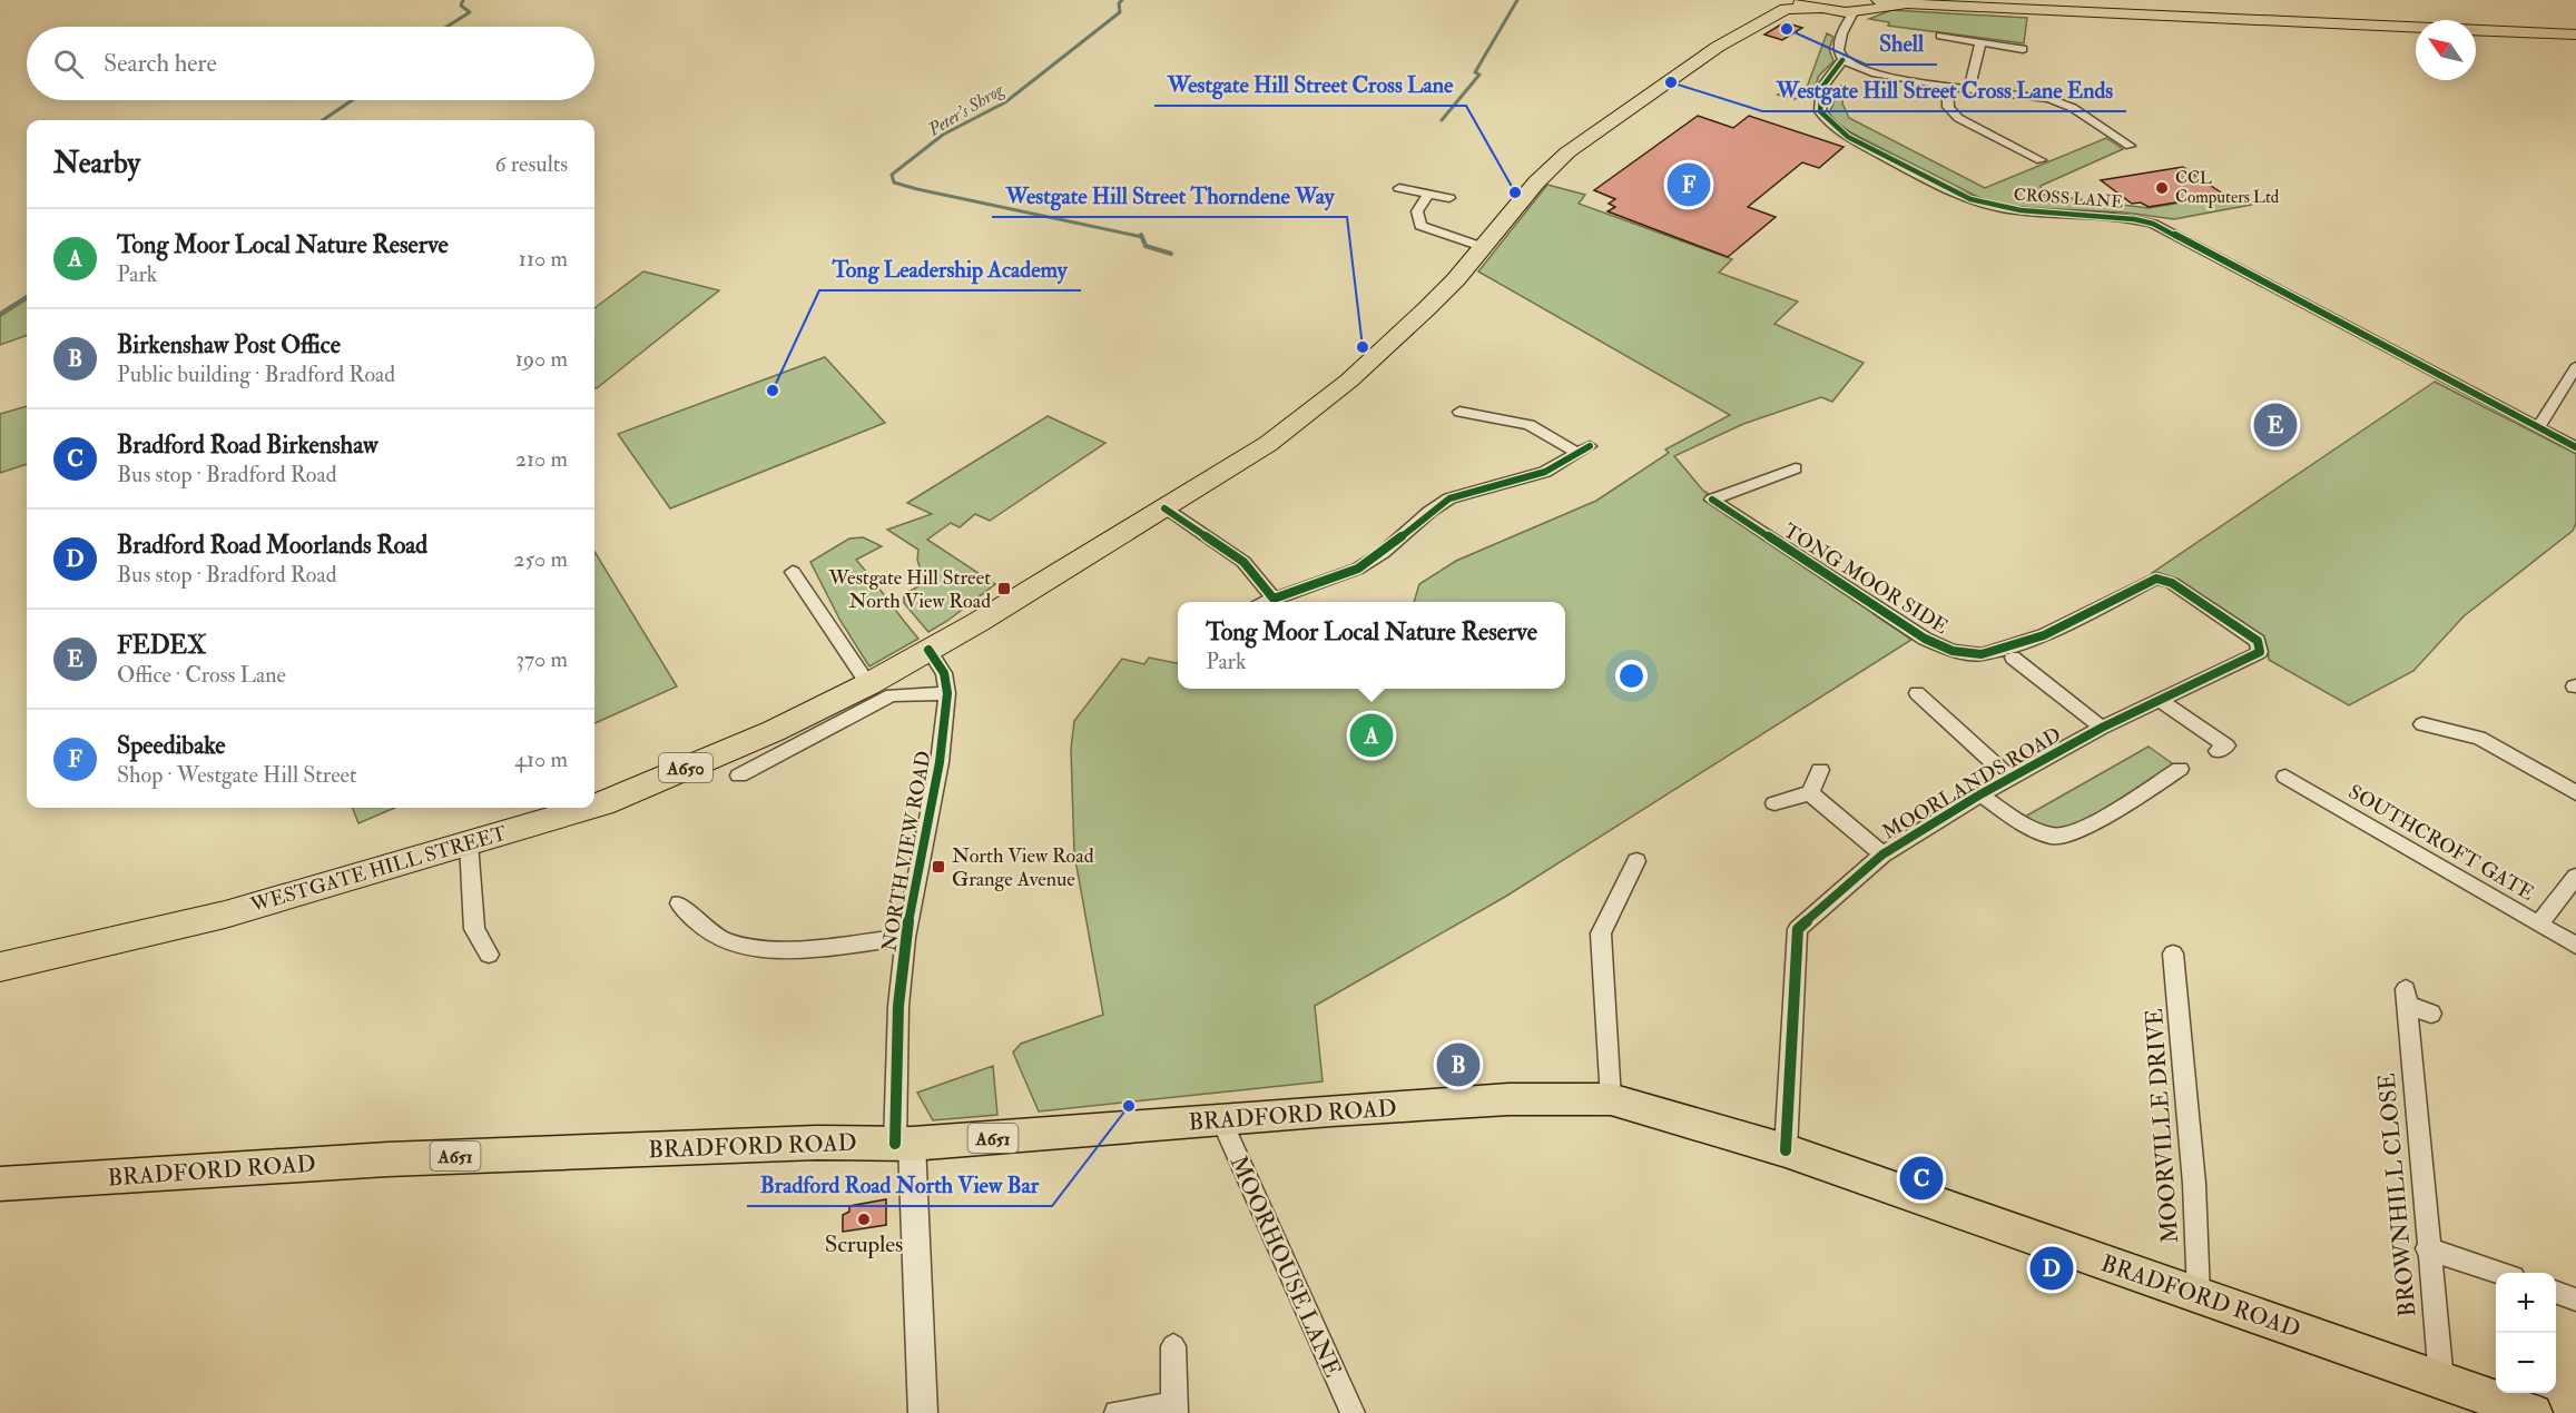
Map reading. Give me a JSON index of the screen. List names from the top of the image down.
{
  "streets": {
    "highway": ["A650", "WESTGATE HILL STREET"],
    "main road": ["BRADFORD ROAD", "A651"],
    "street": [
      "CROSS LANE",
      "TONG MOOR SIDE",
      "MOORLANDS ROAD",
      "SOUTHCROFT GATE",
      "NORTH VIEW ROAD",
      "MOORVILLE DRIVE",
      "BROWNHILL CLOSE",
      "MOORHOUSE LANE"
    ]
  },
  "crossings": [
    ["TONG MOOR SIDE", "MOORLANDS ROAD"],
    ["A650", "WESTGATE HILL STREET"],
    ["MOORLANDS ROAD", "BRADFORD ROAD"],
    ["NORTH VIEW ROAD", "WESTGATE HILL STREET"],
    ["NORTH VIEW ROAD", "BRADFORD ROAD"],
    ["BRADFORD ROAD", "MOORVILLE DRIVE"],
    ["BRADFORD ROAD", "BROWNHILL CLOSE"],
    ["BRADFORD ROAD", "MOORHOUSE LANE"]
  ],
  "water": ["Peter's Shrog"],
  "places": {
    "other": [
      "Shell",
      "Westgate Hill Street Cross Lane Ends",
      "CCL Computers Ltd",
      "Westgate Hill Street Cross Lane",
      "Westgate Hill Street Thorndene Way",
      "Tong Leadership Academy",
      "Bradford Road North View Bar",
      "Scruples"
    ],
    "transit": ["Westgate Hill Street North View Road", "North View Road Grange Avenue"]
  },
  "north": "top left",
  "page": {
    "search": "Search here",
    "heading": ["Nearby", "6 results"],
    "pins": [
      "F",
      "E",
      "A",
      "B",
      "C",
      "D"
    ],
    "list": [
      {
        "mark": "A",
        "name": "Tong Moor Local Nature Reserve",
        "note": "Park",
        "value": "110 m"
      },
      {
        "mark": "B",
        "name": "Birkenshaw Post Office",
        "note": "Public building · Bradford Road",
        "value": "190 m"
      },
      {
        "mark": "C",
        "name": "Bradford Road Birkenshaw",
        "note": "Bus stop · Bradford Road",
        "value": "210 m"
      },
      {
        "mark": "D",
        "name": "Bradford Road Moorlands Road",
        "note": "Bus stop · Bradford Road",
        "value": "250 m"
      },
      {
        "mark": "E",
        "name": "FEDEX",
        "note": "Office · Cross Lane",
        "value": "370 m"
      },
      {
        "mark": "F",
        "name": "Speedibake",
        "note": "Shop · Westgate Hill Street",
        "value": "410 m"
      }
    ],
    "popup": ["Tong Moor Local Nature Reserve", "Park"],
    "map_buttons": ["+", "−"]
  }
}
